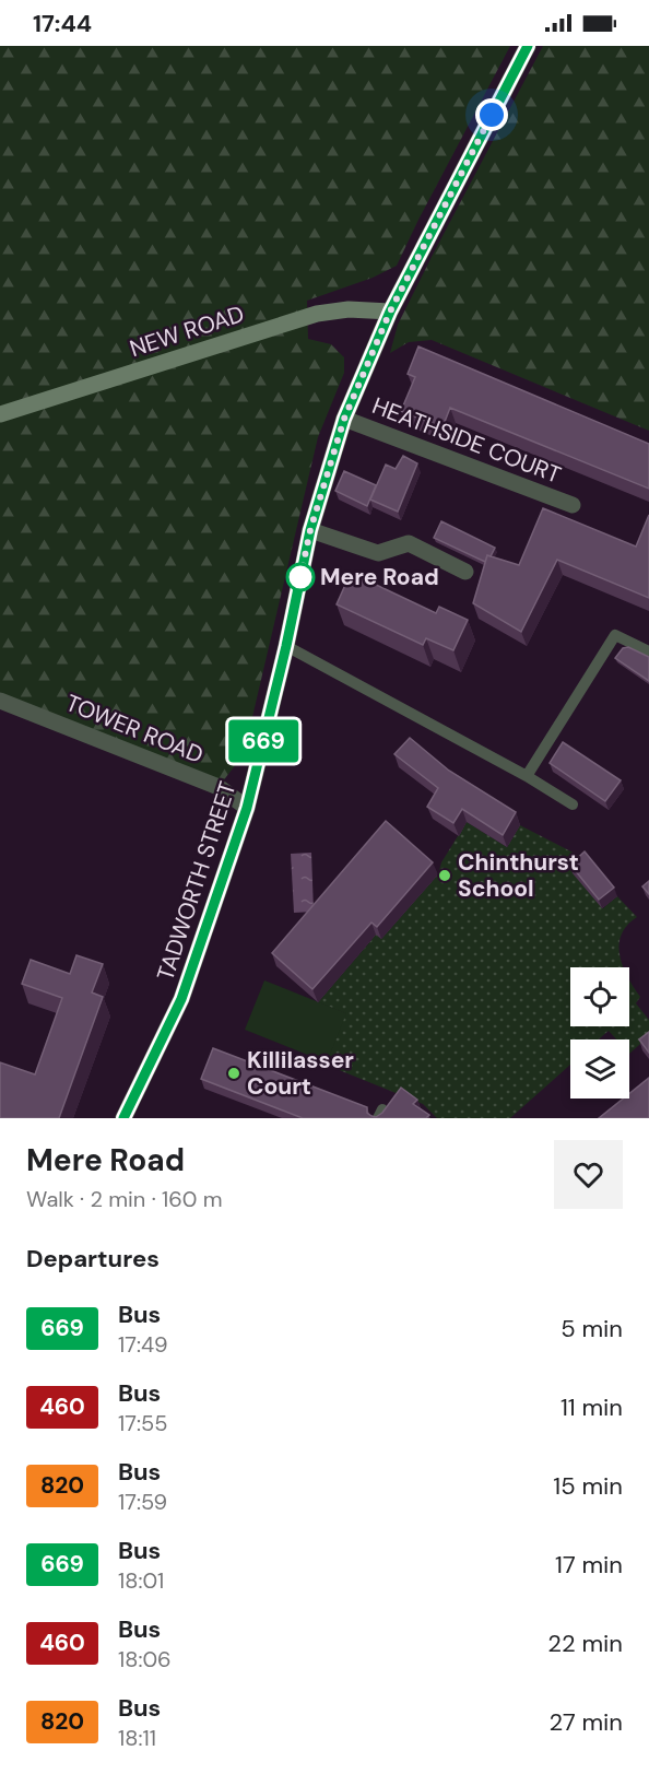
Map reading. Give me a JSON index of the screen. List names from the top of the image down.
{
  "streets": {
    "main road": ["NEW ROAD", "TADWORTH STREET"],
    "street": ["HEATHSIDE COURT", "TOWER ROAD"]
  },
  "crossings": [
    ["NEW ROAD", "TADWORTH STREET"],
    ["HEATHSIDE COURT", "TADWORTH STREET"],
    ["TOWER ROAD", "TADWORTH STREET"]
  ],
  "places": ["Mere Road", "Chinthurst School", "Killilasser Court"],
  "lines": ["bus line 669"],
  "page": {
    "status": "17:44",
    "on_map": "669",
    "heading": [
      ["Mere Road", "Walk · 2 min · 160 m"],
      "Departures"
    ],
    "list": [
      {
        "mark": "669",
        "name": "Bus",
        "note": "17:49",
        "value": "5 min"
      },
      {
        "mark": "460",
        "name": "Bus",
        "note": "17:55",
        "value": "11 min"
      },
      {
        "mark": "820",
        "name": "Bus",
        "note": "17:59",
        "value": "15 min"
      },
      {
        "mark": "669",
        "name": "Bus",
        "note": "18:01",
        "value": "17 min"
      },
      {
        "mark": "460",
        "name": "Bus",
        "note": "18:06",
        "value": "22 min"
      },
      {
        "mark": "820",
        "name": "Bus",
        "note": "18:11",
        "value": "27 min"
      }
    ]
  }
}
